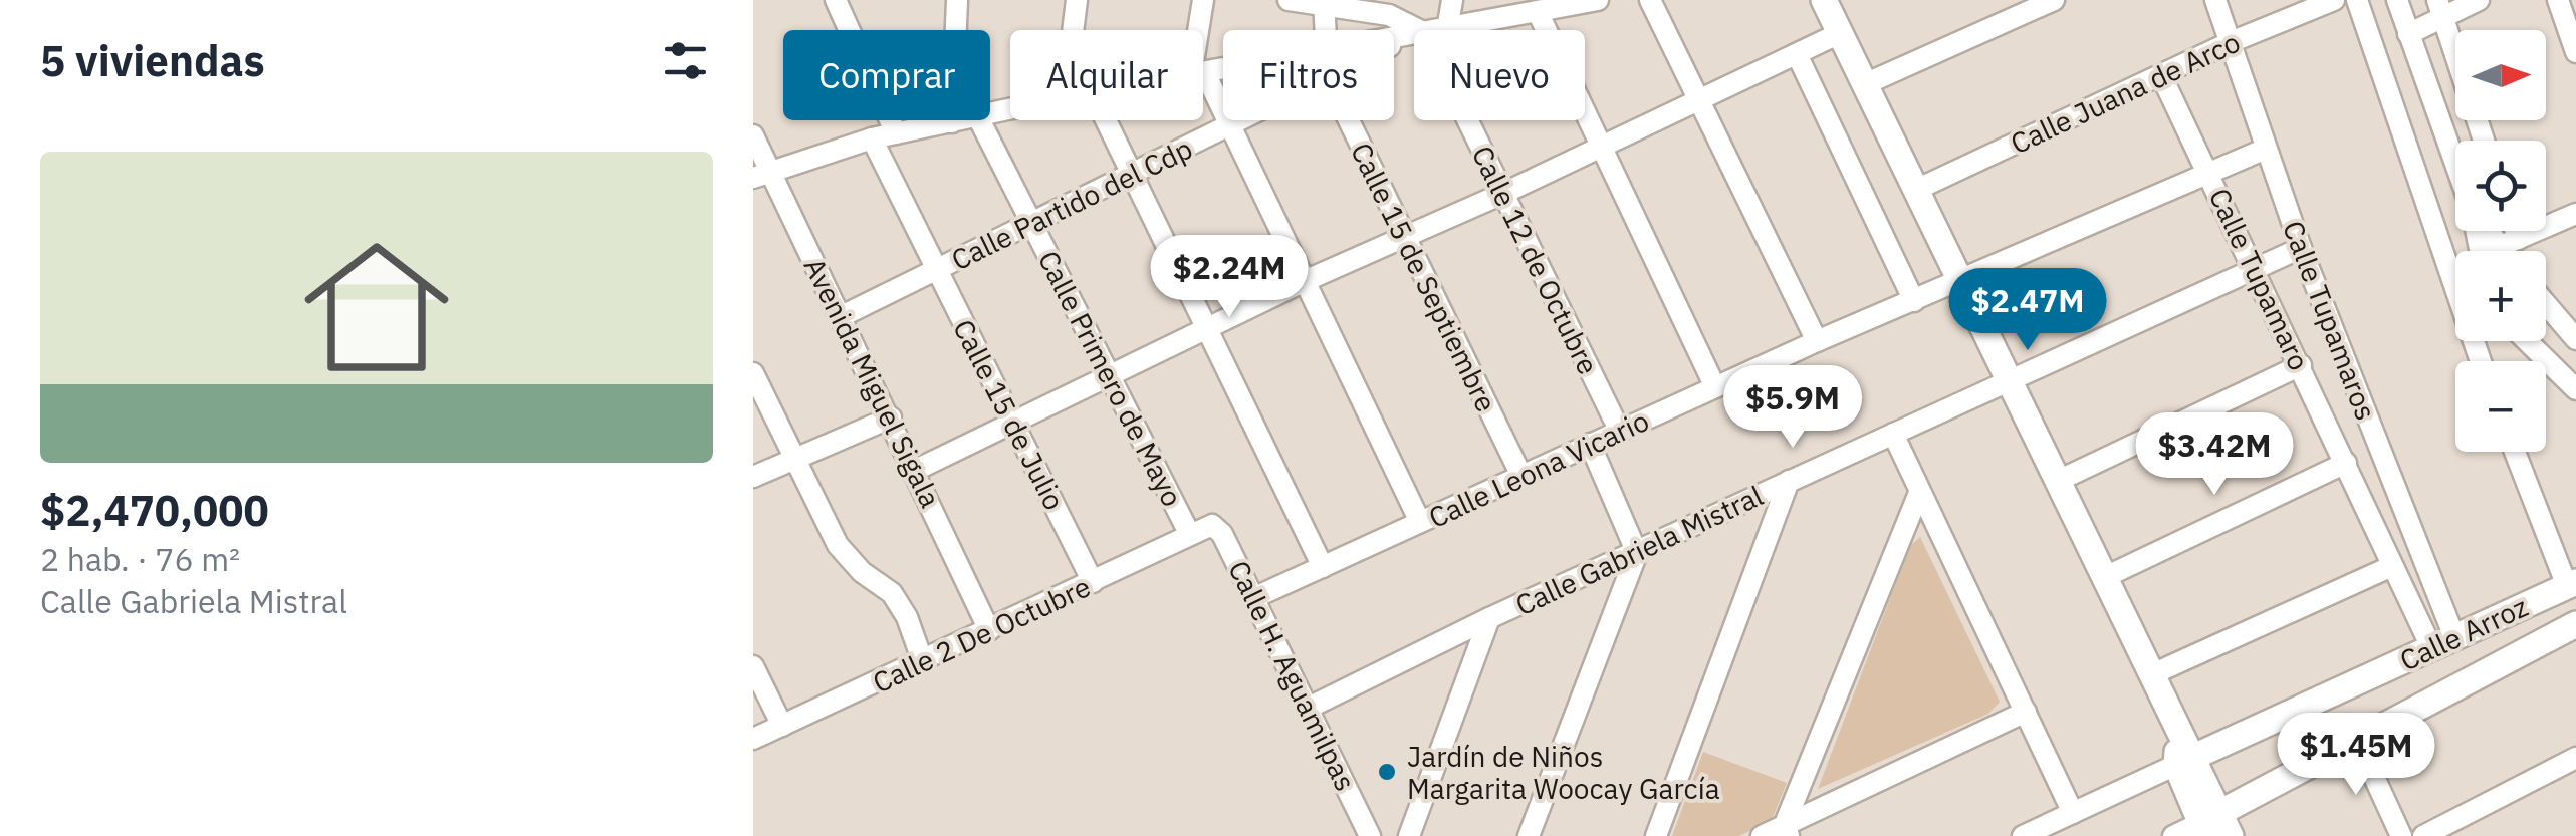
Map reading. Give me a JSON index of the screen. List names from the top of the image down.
{
  "streets": {
    "main road": ["Calle Arroz"],
    "street": [
      "Calle Juana de Arco",
      "Calle Partido del Cdp",
      "Calle 12 de Octubre",
      "Calle 15 de Septiembre",
      "Calle Tupamaro",
      "Calle Tupamaros",
      "Calle Primero de Mayo",
      "Avenida Miguel Sigala",
      "Calle 15 de Julio",
      "Calle Leona Vicario",
      "Calle Gabriela Mistral",
      "Calle 2 De Octubre",
      "Calle H. Aguamilpas"
    ]
  },
  "crossings": [
    ["Calle Juana de Arco", "Calle Tupamaro"],
    ["Calle Juana de Arco", "Calle Tupamaros"],
    ["Calle Partido del Cdp", "Calle Primero de Mayo"],
    ["Calle Partido del Cdp", "Avenida Miguel Sigala"],
    ["Calle Partido del Cdp", "Calle 15 de Julio"],
    ["Calle 12 de Octubre", "Calle Leona Vicario"],
    ["Calle 15 de Septiembre", "Calle Leona Vicario"],
    ["Calle Tupamaro", "Calle Tupamaros"],
    ["Calle Tupamaro", "Calle Leona Vicario"],
    ["Calle Tupamaro", "Calle Gabriela Mistral"],
    ["Calle Tupamaro", "Calle Arroz"],
    ["Calle Tupamaros", "Calle Leona Vicario"],
    ["Calle Tupamaros", "Calle Gabriela Mistral"],
    ["Calle Tupamaros", "Calle Arroz"],
    ["Calle Primero de Mayo", "Calle 2 De Octubre"],
    ["Calle Primero de Mayo", "Calle H. Aguamilpas"],
    ["Avenida Miguel Sigala", "Calle 2 De Octubre"],
    ["Calle 15 de Julio", "Calle 2 De Octubre"],
    ["Calle Leona Vicario", "Calle H. Aguamilpas"],
    ["Calle Gabriela Mistral", "Calle H. Aguamilpas"],
    ["Calle 2 De Octubre", "Calle H. Aguamilpas"]
  ],
  "places": ["Jardín de Niños Margarita Woocay García"],
  "north": "right",
  "page": {
    "heading": "5 viviendas",
    "map_buttons": ["+", "−"],
    "chip": [
      "Comprar",
      "Alquilar",
      "Filtros",
      "Nuevo"
    ],
    "list": [
      {
        "name": "$2,470,000",
        "note": "2 hab. · 76 m² · Calle Gabriela Mistral"
      }
    ],
    "price": [
      "$2.24M",
      "$2.47M",
      "$5.9M",
      "$3.42M",
      "$1.45M"
    ]
  }
}
